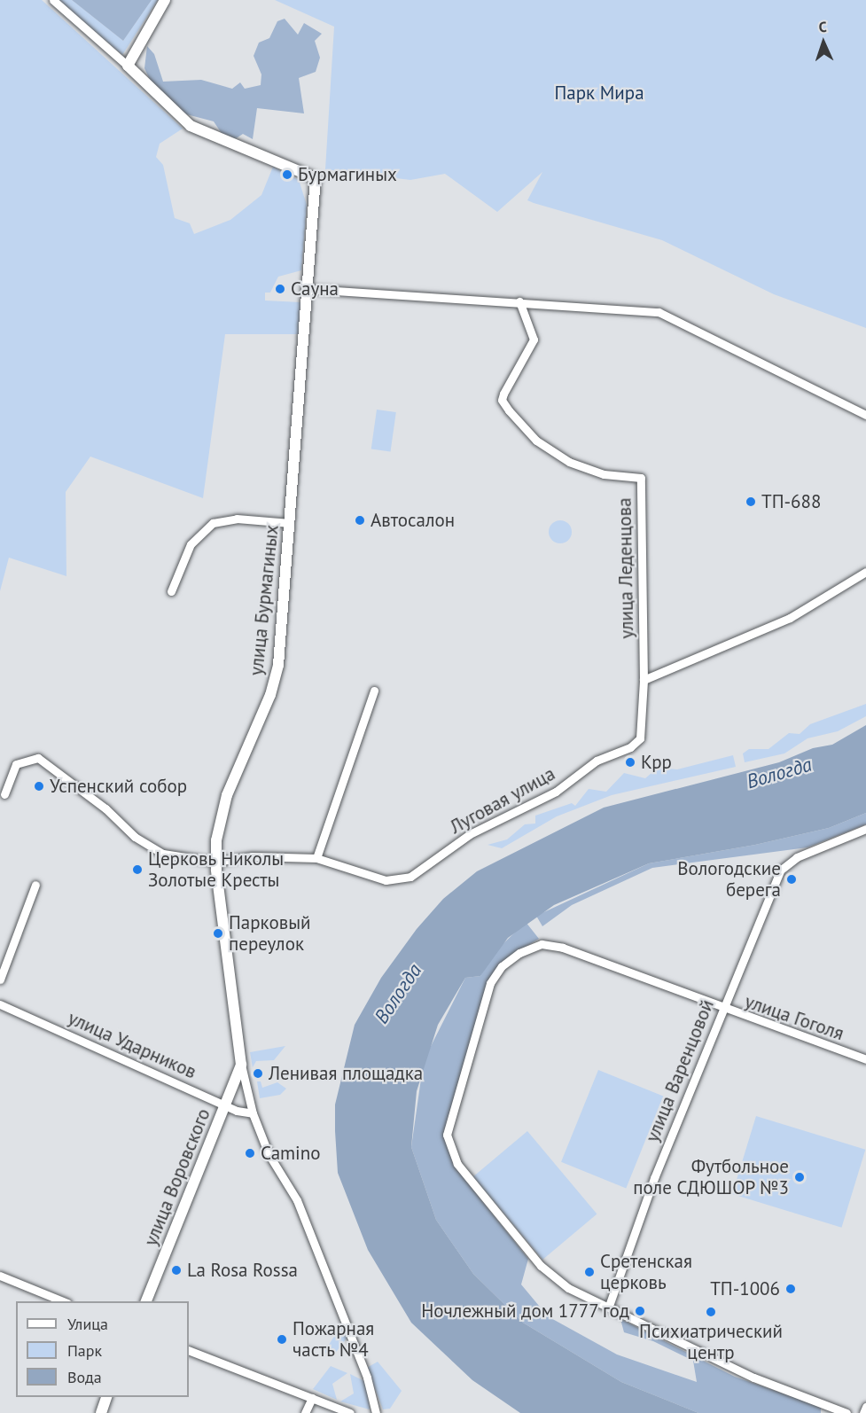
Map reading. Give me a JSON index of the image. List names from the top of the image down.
{
  "streets": {
    "street": [
      "улица Леденцова",
      "улица Бурмагиных",
      "Луговая улица",
      "улица Гоголя",
      "улица Ударников",
      "улица Варенцовой",
      "улица Воровского"
    ]
  },
  "crossings": [
    ["улица Леденцова", "Луговая улица"],
    ["улица Бурмагиных", "улица Ударников"],
    ["улица Бурмагиных", "улица Воровского"],
    ["улица Гоголя", "улица Варенцовой"],
    ["улица Ударников", "улица Воровского"]
  ],
  "water": ["Вологда"],
  "parks": ["Парк Мира"],
  "places": [
    "Бурмагиных",
    "Сауна",
    "ТП-688",
    "Автосалон",
    "Kpp",
    "Успенский собор",
    "Церковь Николы Золотые Кресты",
    "Вологодские берега",
    "Парковый переулок",
    "Ленивая площадка",
    "Camino",
    "Футбольное поле СДЮШОР №3",
    "La Rosa Rossa",
    "Сретенская церковь",
    "ТП-1006",
    "Ночлежный дом 1777 год",
    "Психиатрический центр",
    "Пожарная часть №4"
  ],
  "legend": ["Улица", "Парк", "Вода"],
  "north": "top"
}
